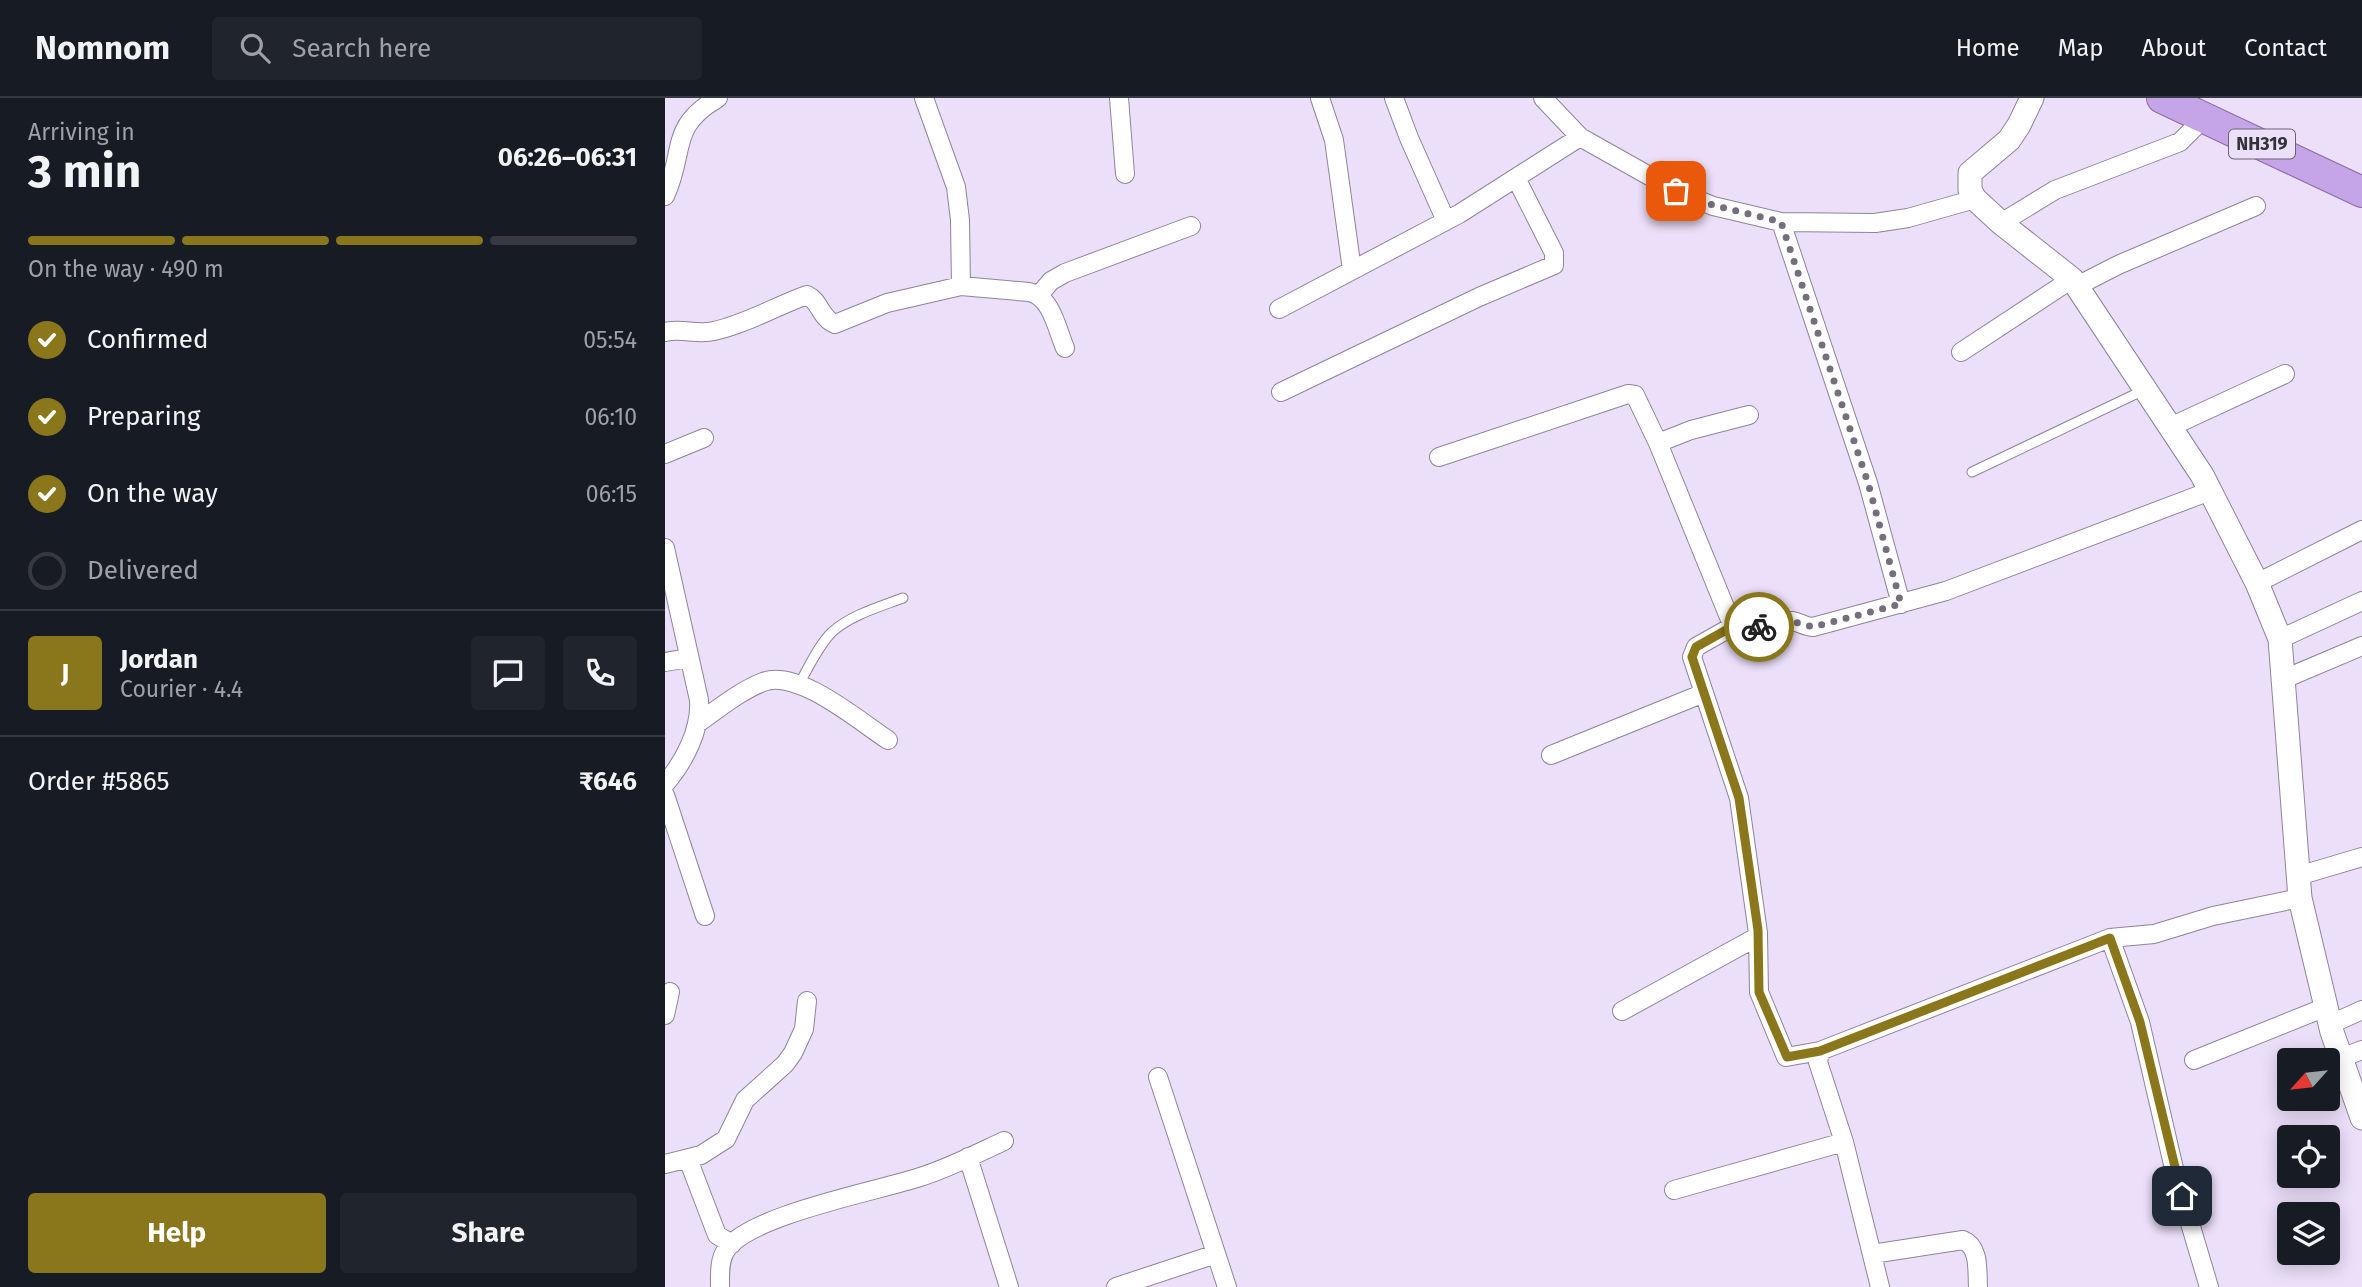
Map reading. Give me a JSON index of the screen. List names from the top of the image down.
{
  "streets": {
    "highway": ["NH319"]
  },
  "north": "bottom left",
  "page": {
    "header": "Nomnom",
    "search": "Search here",
    "nav": [
      "Home",
      "Map",
      "About",
      "Contact"
    ],
    "heading": ["3 min", "Arriving in", "06:26–06:31"],
    "panel": [
      "Jordan",
      "Courier · 4.4",
      "Order #5865",
      "₹646"
    ],
    "bar": "On the way · 490 m",
    "list": [
      ["Confirmed", "05:54"],
      ["Preparing", "06:10"],
      ["On the way", "06:15"],
      "Delivered"
    ],
    "round": "J",
    "buttons": ["Help", "Share"]
  }
}
